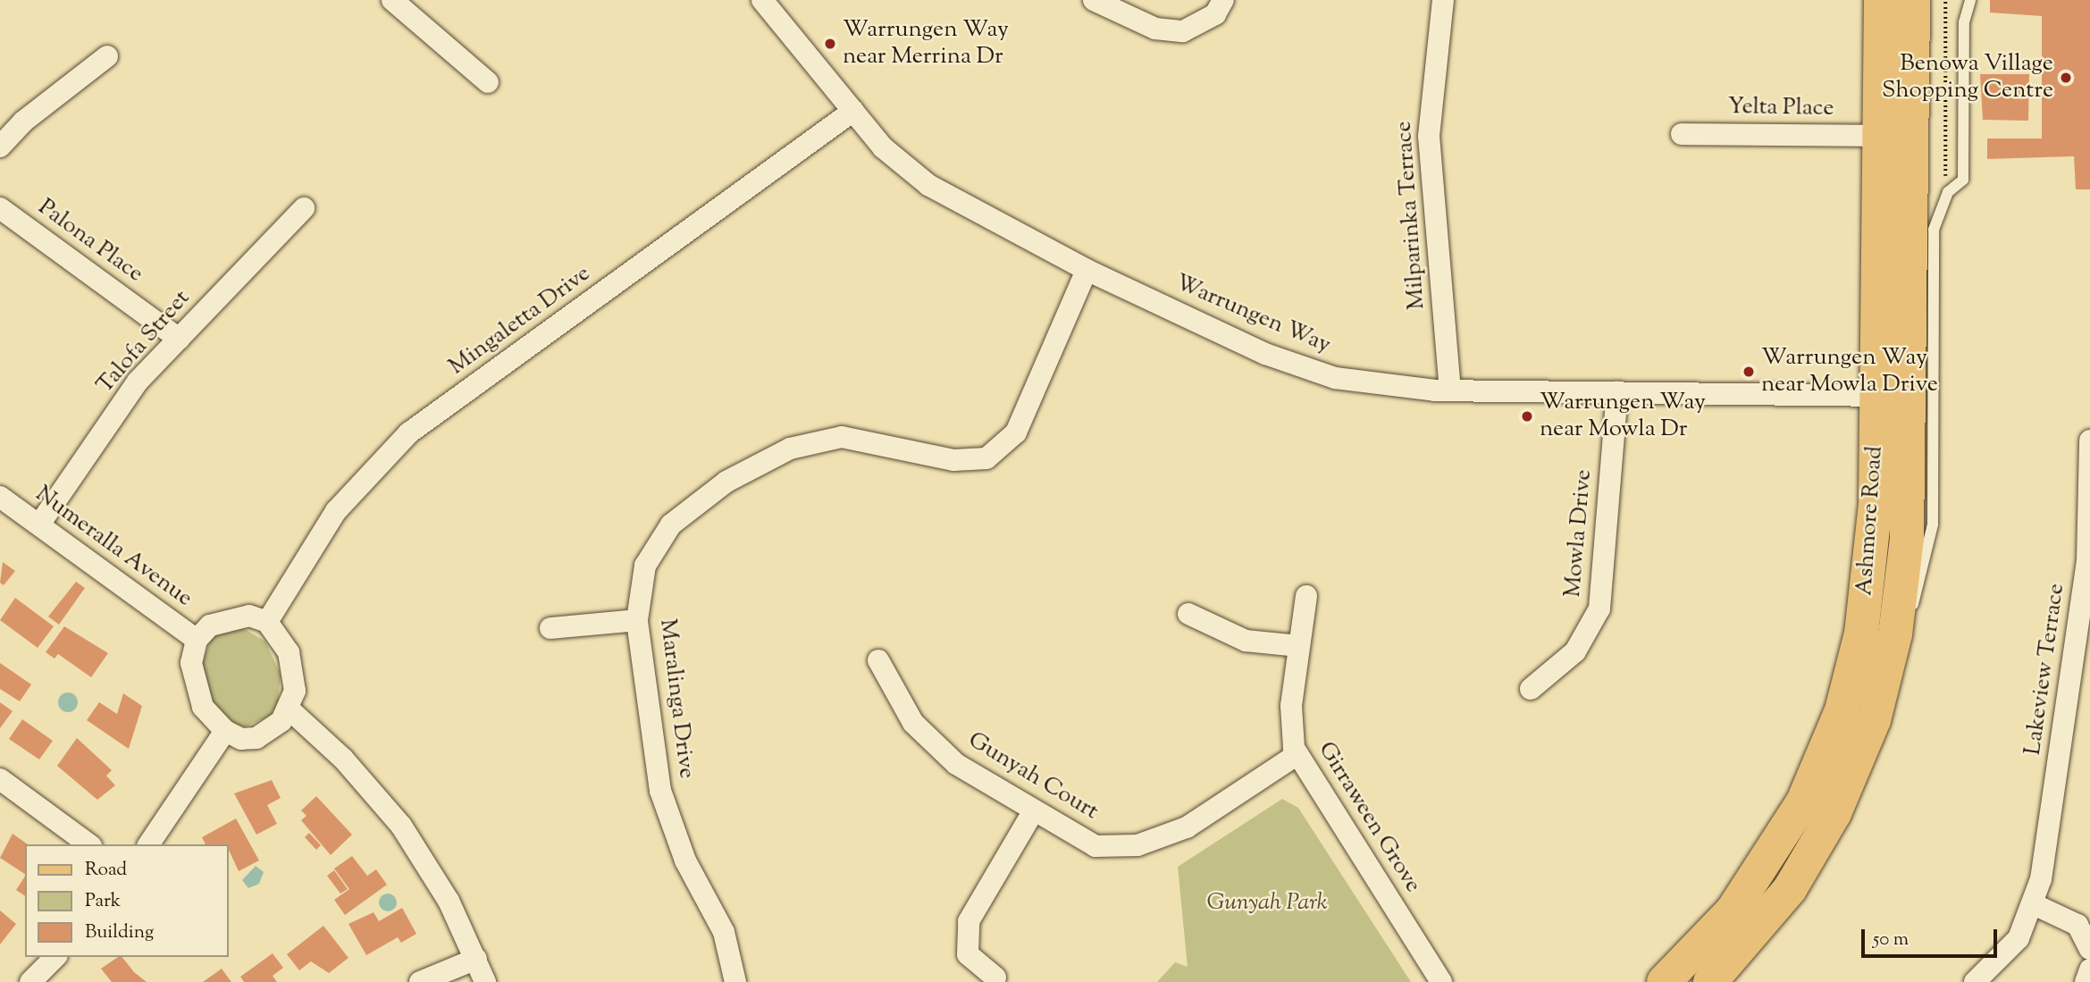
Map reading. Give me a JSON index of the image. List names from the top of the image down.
{
  "streets": {
    "main road": ["Ashmore Road"],
    "street": [
      "Yelta Place",
      "Milparinka Terrace",
      "Palona Place",
      "Warrungen Way",
      "Mingaletta Drive",
      "Talofa Street",
      "Mowla Drive",
      "Numeralla Avenue",
      "Lakeview Terrace",
      "Maralinga Drive",
      "Gunyah Court",
      "Girraween Grove"
    ]
  },
  "crossings": [
    ["Yelta Place", "Ashmore Road"],
    ["Milparinka Terrace", "Warrungen Way"],
    ["Palona Place", "Talofa Street"],
    ["Warrungen Way", "Mingaletta Drive"],
    ["Warrungen Way", "Ashmore Road"],
    ["Warrungen Way", "Mowla Drive"],
    ["Warrungen Way", "Maralinga Drive"],
    ["Mingaletta Drive", "Numeralla Avenue"],
    ["Talofa Street", "Numeralla Avenue"],
    ["Gunyah Court", "Girraween Grove"]
  ],
  "parks": ["Gunyah Park"],
  "places": [
    "Warrungen Way near Merrina Dr",
    "Benowa Village Shopping Centre",
    "Warrungen Way near Mowla Drive",
    "Warrungen Way near Mowla Dr"
  ],
  "legend": ["Road", "Park", "Building"],
  "scale_bar": "50 m"
}
